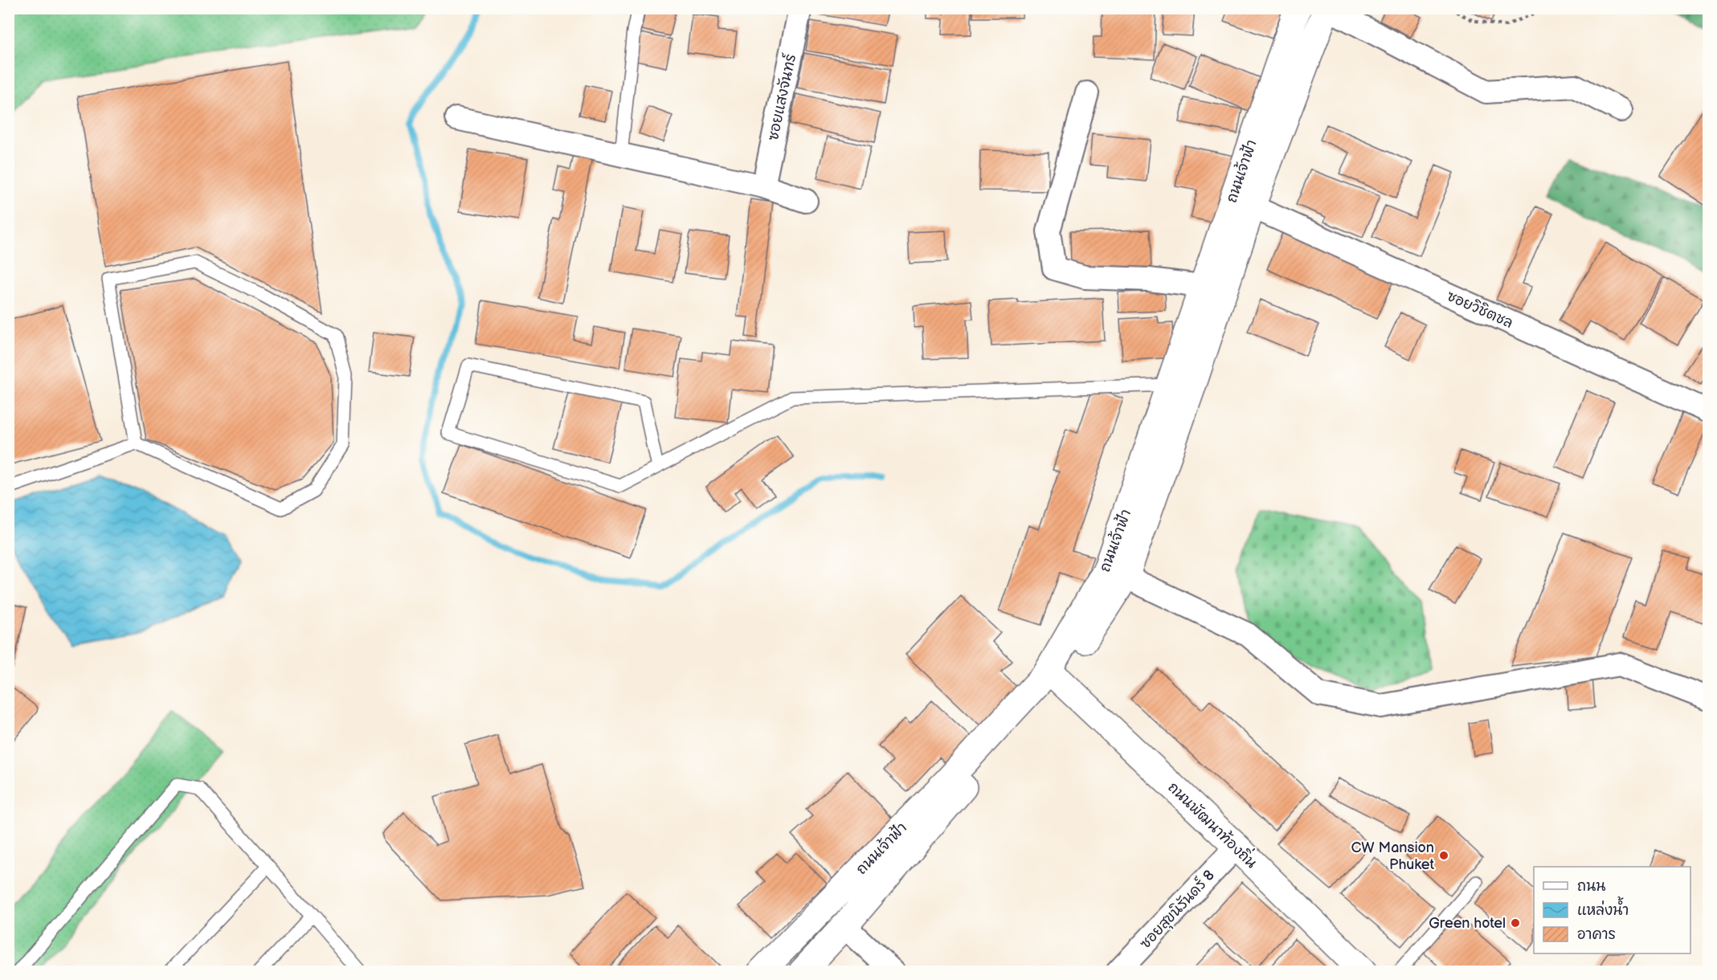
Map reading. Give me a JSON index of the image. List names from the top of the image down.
{
  "streets": {
    "main road": ["ถนนเจ้าฟ้า", "ถนนพัฒนาท้องถิ่น"],
    "street": ["ซอยแสงจันทร์", "ซอยวิชิตชล", "ซอยสุขนิรันดร์ 8"]
  },
  "crossings": [
    ["ถนนเจ้าฟ้า", "ซอยวิชิตชล"],
    ["ถนนเจ้าฟ้า", "ถนนพัฒนาท้องถิ่น"],
    ["ถนนพัฒนาท้องถิ่น", "ซอยสุขนิรันดร์ 8"]
  ],
  "places": ["CW Mansion Phuket", "Green hotel"],
  "legend": ["ถนน", "แหล่งน้ำ", "อาคาร"]
}
